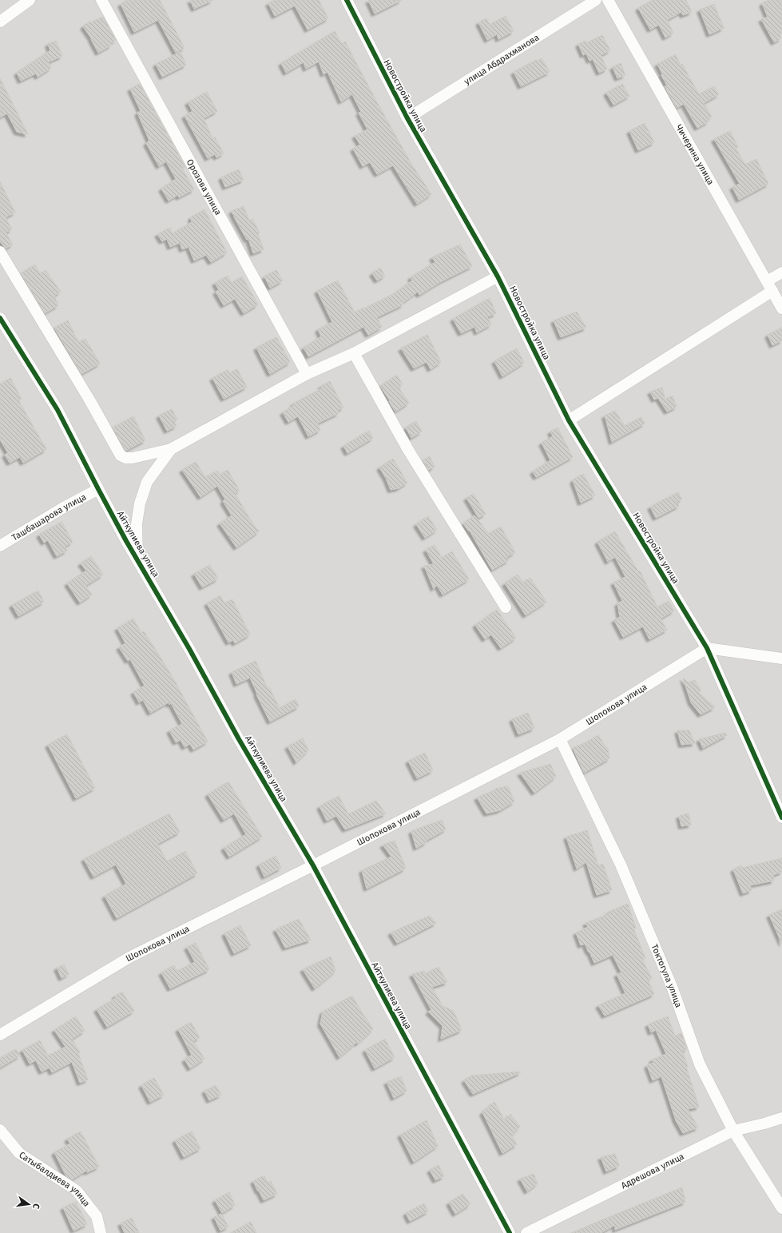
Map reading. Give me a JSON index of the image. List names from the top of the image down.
{
  "streets": {
    "street": [
      "улица Абдрахманова",
      "Новостройка улица",
      "Чичерина улица",
      "Орозова улица",
      "Ташбашарова улица",
      "Айткулиева улица",
      "Шопокова улица",
      "Токтогула улица",
      "Адрешова улица",
      "Сатыбалдиева улица"
    ]
  },
  "crossings": [
    ["улица Абдрахманова", "Новостройка улица"],
    ["Новостройка улица", "Шопокова улица"],
    ["Ташбашарова улица", "Айткулиева улица"],
    ["Айткулиева улица", "Шопокова улица"],
    ["Шопокова улица", "Токтогула улица"],
    ["Токтогула улица", "Адрешова улица"]
  ],
  "north": "right"
}
